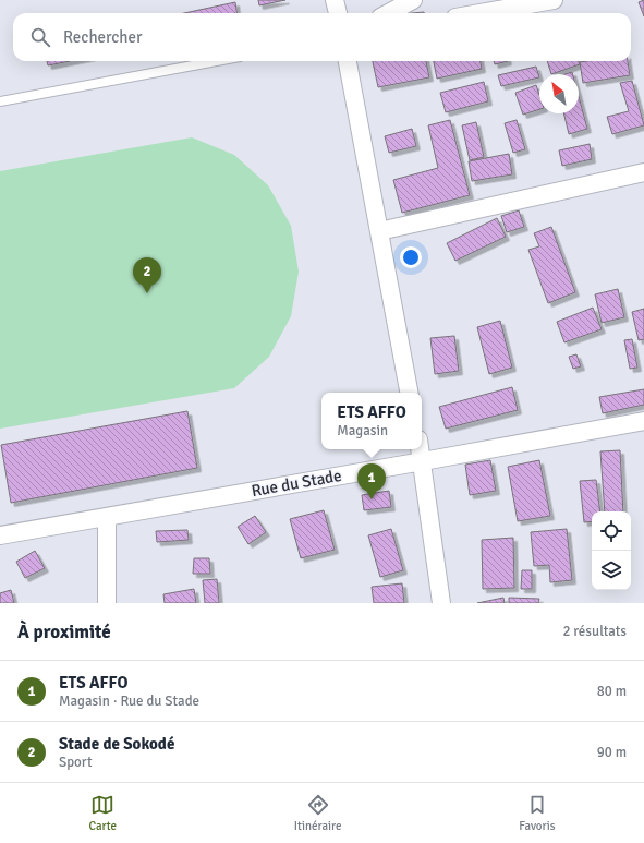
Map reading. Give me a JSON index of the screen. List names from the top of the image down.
{
  "streets": {
    "street": ["Rue du Stade"]
  },
  "north": "top left",
  "page": {
    "search": "Rechercher",
    "pins": ["2", "1"],
    "popup": ["ETS AFFO", "Magasin"],
    "heading": ["À proximité", "2 résultats"],
    "list": [
      {
        "mark": "1",
        "name": "ETS AFFO",
        "note": "Magasin · Rue du Stade",
        "value": "80 m"
      },
      {
        "mark": "2",
        "name": "Stade de Sokodé",
        "note": "Sport",
        "value": "90 m"
      }
    ],
    "nav": ["Carte", "Itinéraire", "Favoris"]
  }
}
